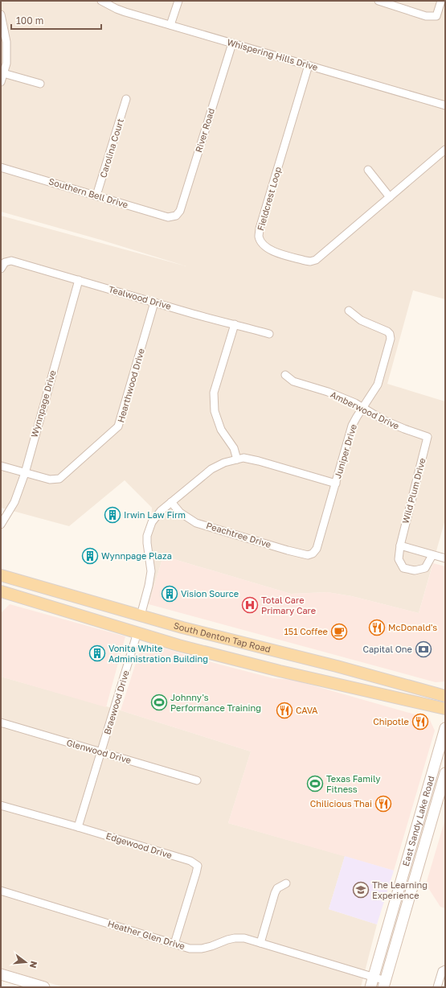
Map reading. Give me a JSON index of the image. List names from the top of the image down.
{
  "streets": {
    "main road": ["South Denton Tap Road", "East Sandy Lake Road"],
    "street": [
      "Whispering Hills Drive",
      "River Road",
      "Carolina Court",
      "Southern Bell Drive",
      "Fieldcrest Loop",
      "Tealwood Drive",
      "Hearthwood Drive",
      "Wynnpage Drive",
      "Amberwood Drive",
      "Juniper Drive",
      "Wild Plum Drive",
      "Peachtree Drive",
      "Braewood Drive",
      "Glenwood Drive",
      "Edgewood Drive",
      "Heather Glen Drive"
    ]
  },
  "crossings": [
    ["Whispering Hills Drive", "River Road"],
    ["Whispering Hills Drive", "Fieldcrest Loop"],
    ["River Road", "Southern Bell Drive"],
    ["Carolina Court", "Southern Bell Drive"],
    ["Tealwood Drive", "Hearthwood Drive"],
    ["Tealwood Drive", "Wynnpage Drive"],
    ["Hearthwood Drive", "Wynnpage Drive"],
    ["Amberwood Drive", "Juniper Drive"],
    ["Amberwood Drive", "Wild Plum Drive"],
    ["Juniper Drive", "Peachtree Drive"],
    ["South Denton Tap Road", "Braewood Drive"],
    ["Braewood Drive", "Glenwood Drive"],
    ["Braewood Drive", "Edgewood Drive"],
    ["East Sandy Lake Road", "Heather Glen Drive"],
    ["Edgewood Drive", "Heather Glen Drive"]
  ],
  "places": {
    "building": [
      "Irwin Law Firm",
      "Wynnpage Plaza",
      "Vision Source",
      "Vonita White Administration Building"
    ],
    "hospital": ["Total Care Primary Care"],
    "restaurant": [
      "McDonald's",
      "CAVA",
      "Chipotle",
      "Chilicious Thai"
    ],
    "cafe": ["151 Coffee"],
    "bank": ["Capital One"],
    "sports": ["Johnny's Performance Training", "Texas Family Fitness"],
    "school or university": ["The Learning Experience"]
  },
  "scale_bar": "100 m",
  "north": "right"
}
